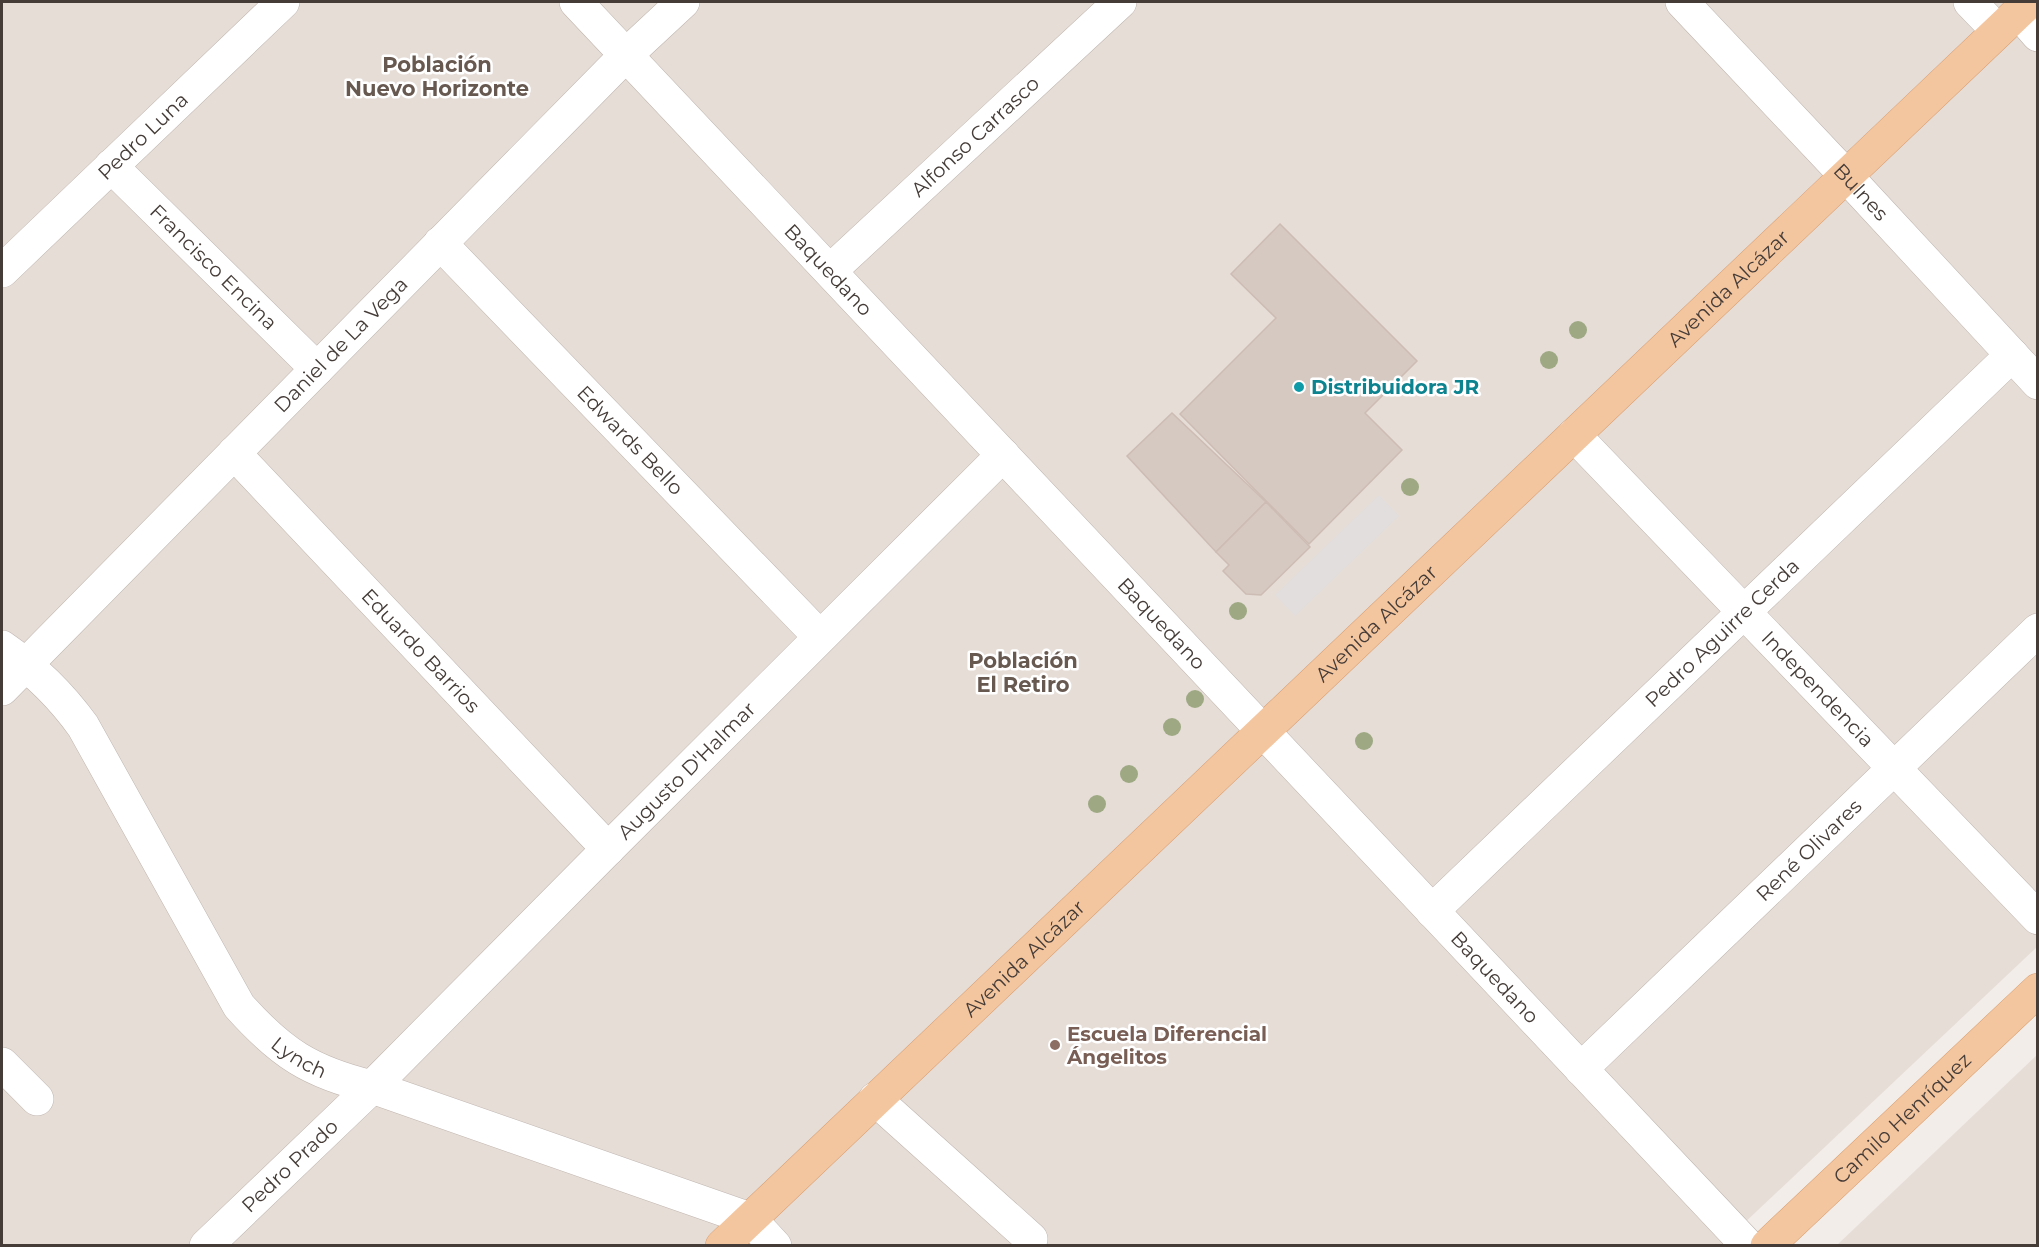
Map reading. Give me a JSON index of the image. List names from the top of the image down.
{
  "streets": {
    "main road": ["Avenida Alcázar", "Camilo Henríquez"],
    "street": [
      "Pedro Luna",
      "Alfonso Carrasco",
      "Bulnes",
      "Francisco Encina",
      "Baquedano",
      "Daniel de La Vega",
      "Edwards Bello",
      "Pedro Aguirre Cerda",
      "Eduardo Barrios",
      "Independencia",
      "Augusto D'Halmar",
      "René Olivares",
      "Lynch",
      "Pedro Prado"
    ]
  },
  "crossings": [
    ["Pedro Luna", "Francisco Encina"],
    ["Alfonso Carrasco", "Baquedano"],
    ["Bulnes", "Avenida Alcázar"],
    ["Bulnes", "Pedro Aguirre Cerda"],
    ["Francisco Encina", "Daniel de La Vega"],
    ["Baquedano", "Avenida Alcázar"],
    ["Baquedano", "Daniel de La Vega"],
    ["Baquedano", "Pedro Aguirre Cerda"],
    ["Baquedano", "Augusto D'Halmar"],
    ["Baquedano", "René Olivares"],
    ["Avenida Alcázar", "Independencia"],
    ["Avenida Alcázar", "Lynch"],
    ["Daniel de La Vega", "Edwards Bello"],
    ["Daniel de La Vega", "Eduardo Barrios"],
    ["Daniel de La Vega", "Lynch"],
    ["Edwards Bello", "Augusto D'Halmar"],
    ["Pedro Aguirre Cerda", "Independencia"],
    ["Eduardo Barrios", "Augusto D'Halmar"],
    ["Independencia", "René Olivares"],
    ["Augusto D'Halmar", "Lynch"],
    ["Augusto D'Halmar", "Pedro Prado"],
    ["Lynch", "Pedro Prado"]
  ],
  "districts": ["Población Nuevo Horizonte", "Población El Retiro"],
  "places": ["Distribuidora JR", "Escuela Diferencial Ángelitos"]
}
